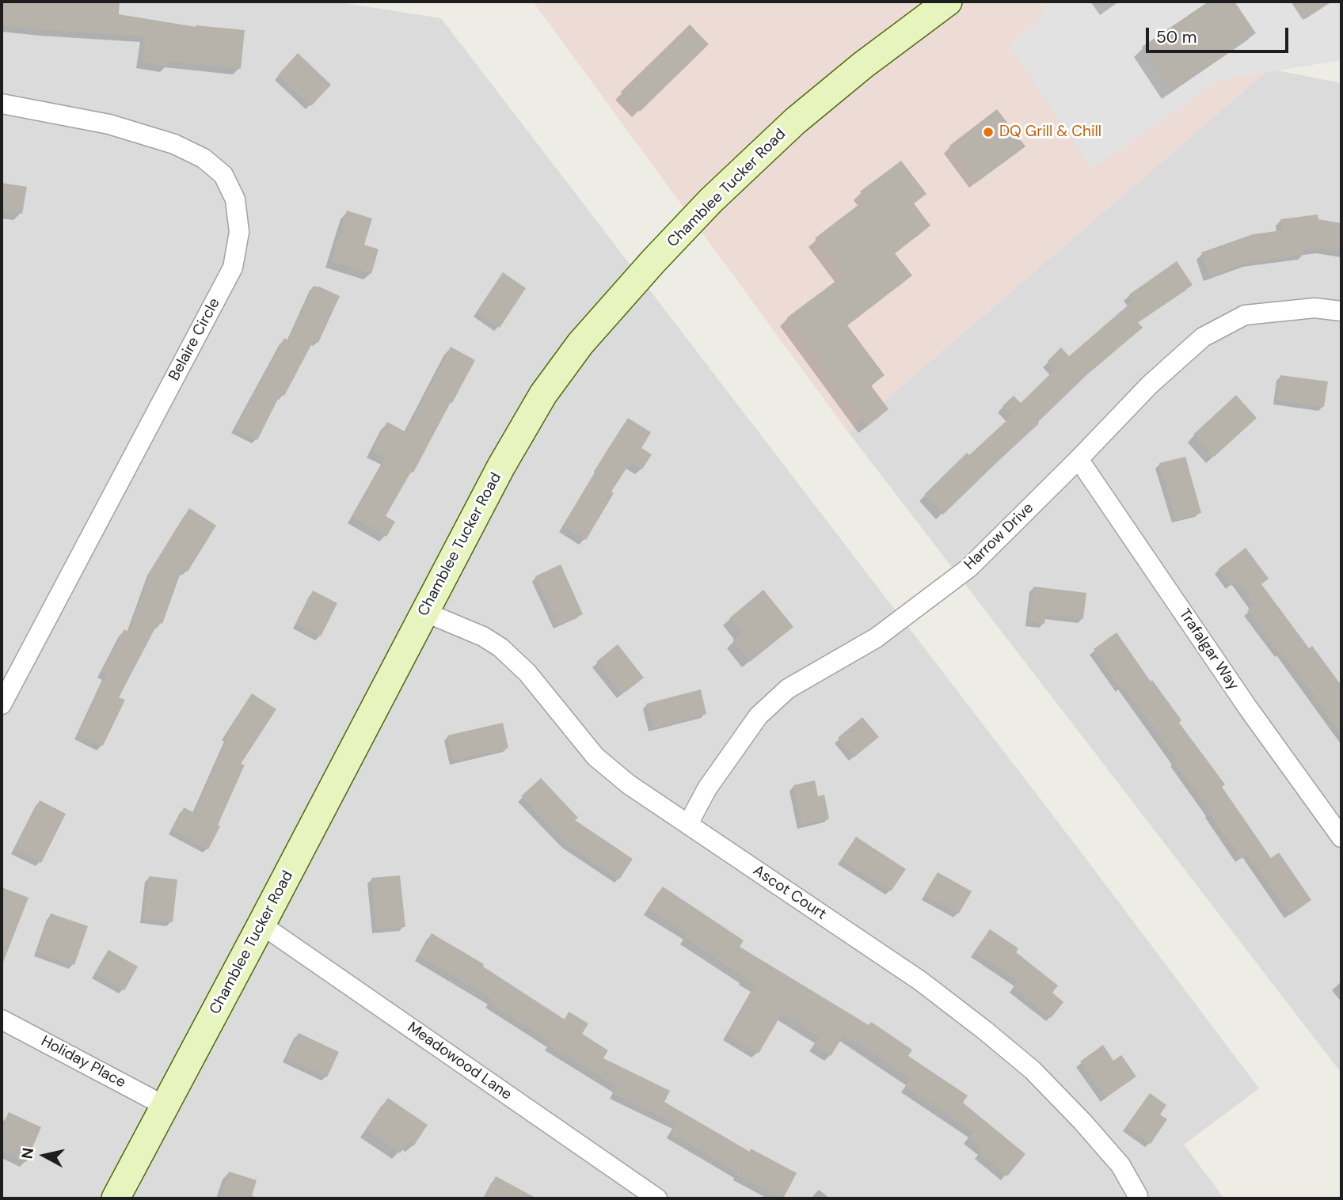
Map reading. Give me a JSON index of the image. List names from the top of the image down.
{
  "streets": {
    "main road": ["Chamblee Tucker Road"],
    "street": [
      "Belaire Circle",
      "Harrow Drive",
      "Trafalgar Way",
      "Ascot Court",
      "Meadowood Lane",
      "Holiday Place"
    ]
  },
  "crossings": [
    ["Chamblee Tucker Road", "Ascot Court"],
    ["Chamblee Tucker Road", "Meadowood Lane"],
    ["Chamblee Tucker Road", "Holiday Place"],
    ["Harrow Drive", "Trafalgar Way"],
    ["Harrow Drive", "Ascot Court"]
  ],
  "places": ["DQ Grill & Chill"],
  "scale_bar": "50 m",
  "north": "left"
}
